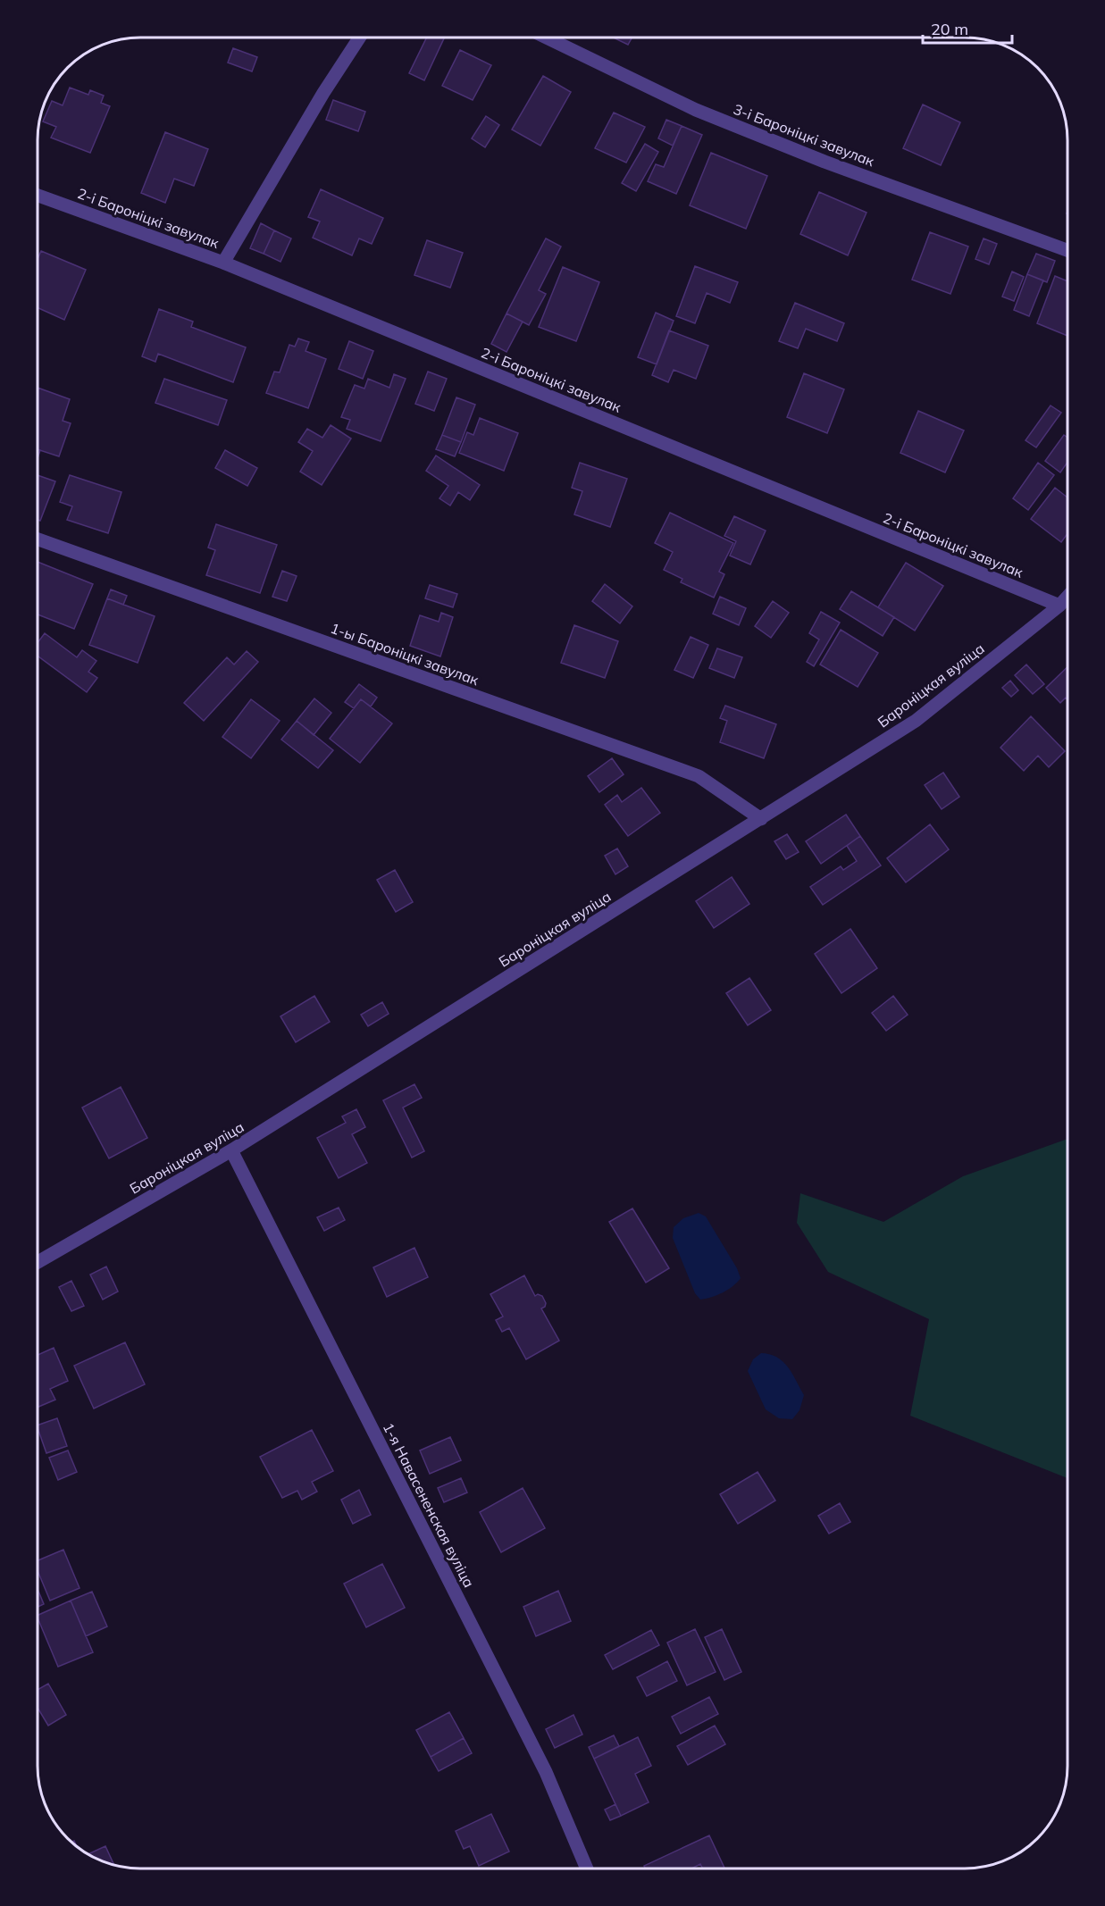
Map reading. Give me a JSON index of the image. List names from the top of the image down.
{
  "streets": {
    "street": [
      "3-і Бароніцкі завулак",
      "2-і Бароніцкі завулак",
      "1-ы Бароніцкі завулак",
      "Бароніцкая вуліца",
      "1-я Навасененская вуліца"
    ]
  },
  "crossings": [
    ["2-і Бароніцкі завулак", "Бароніцкая вуліца"],
    ["1-ы Бароніцкі завулак", "Бароніцкая вуліца"],
    ["Бароніцкая вуліца", "1-я Навасененская вуліца"]
  ],
  "scale_bar": "20 m"
}
